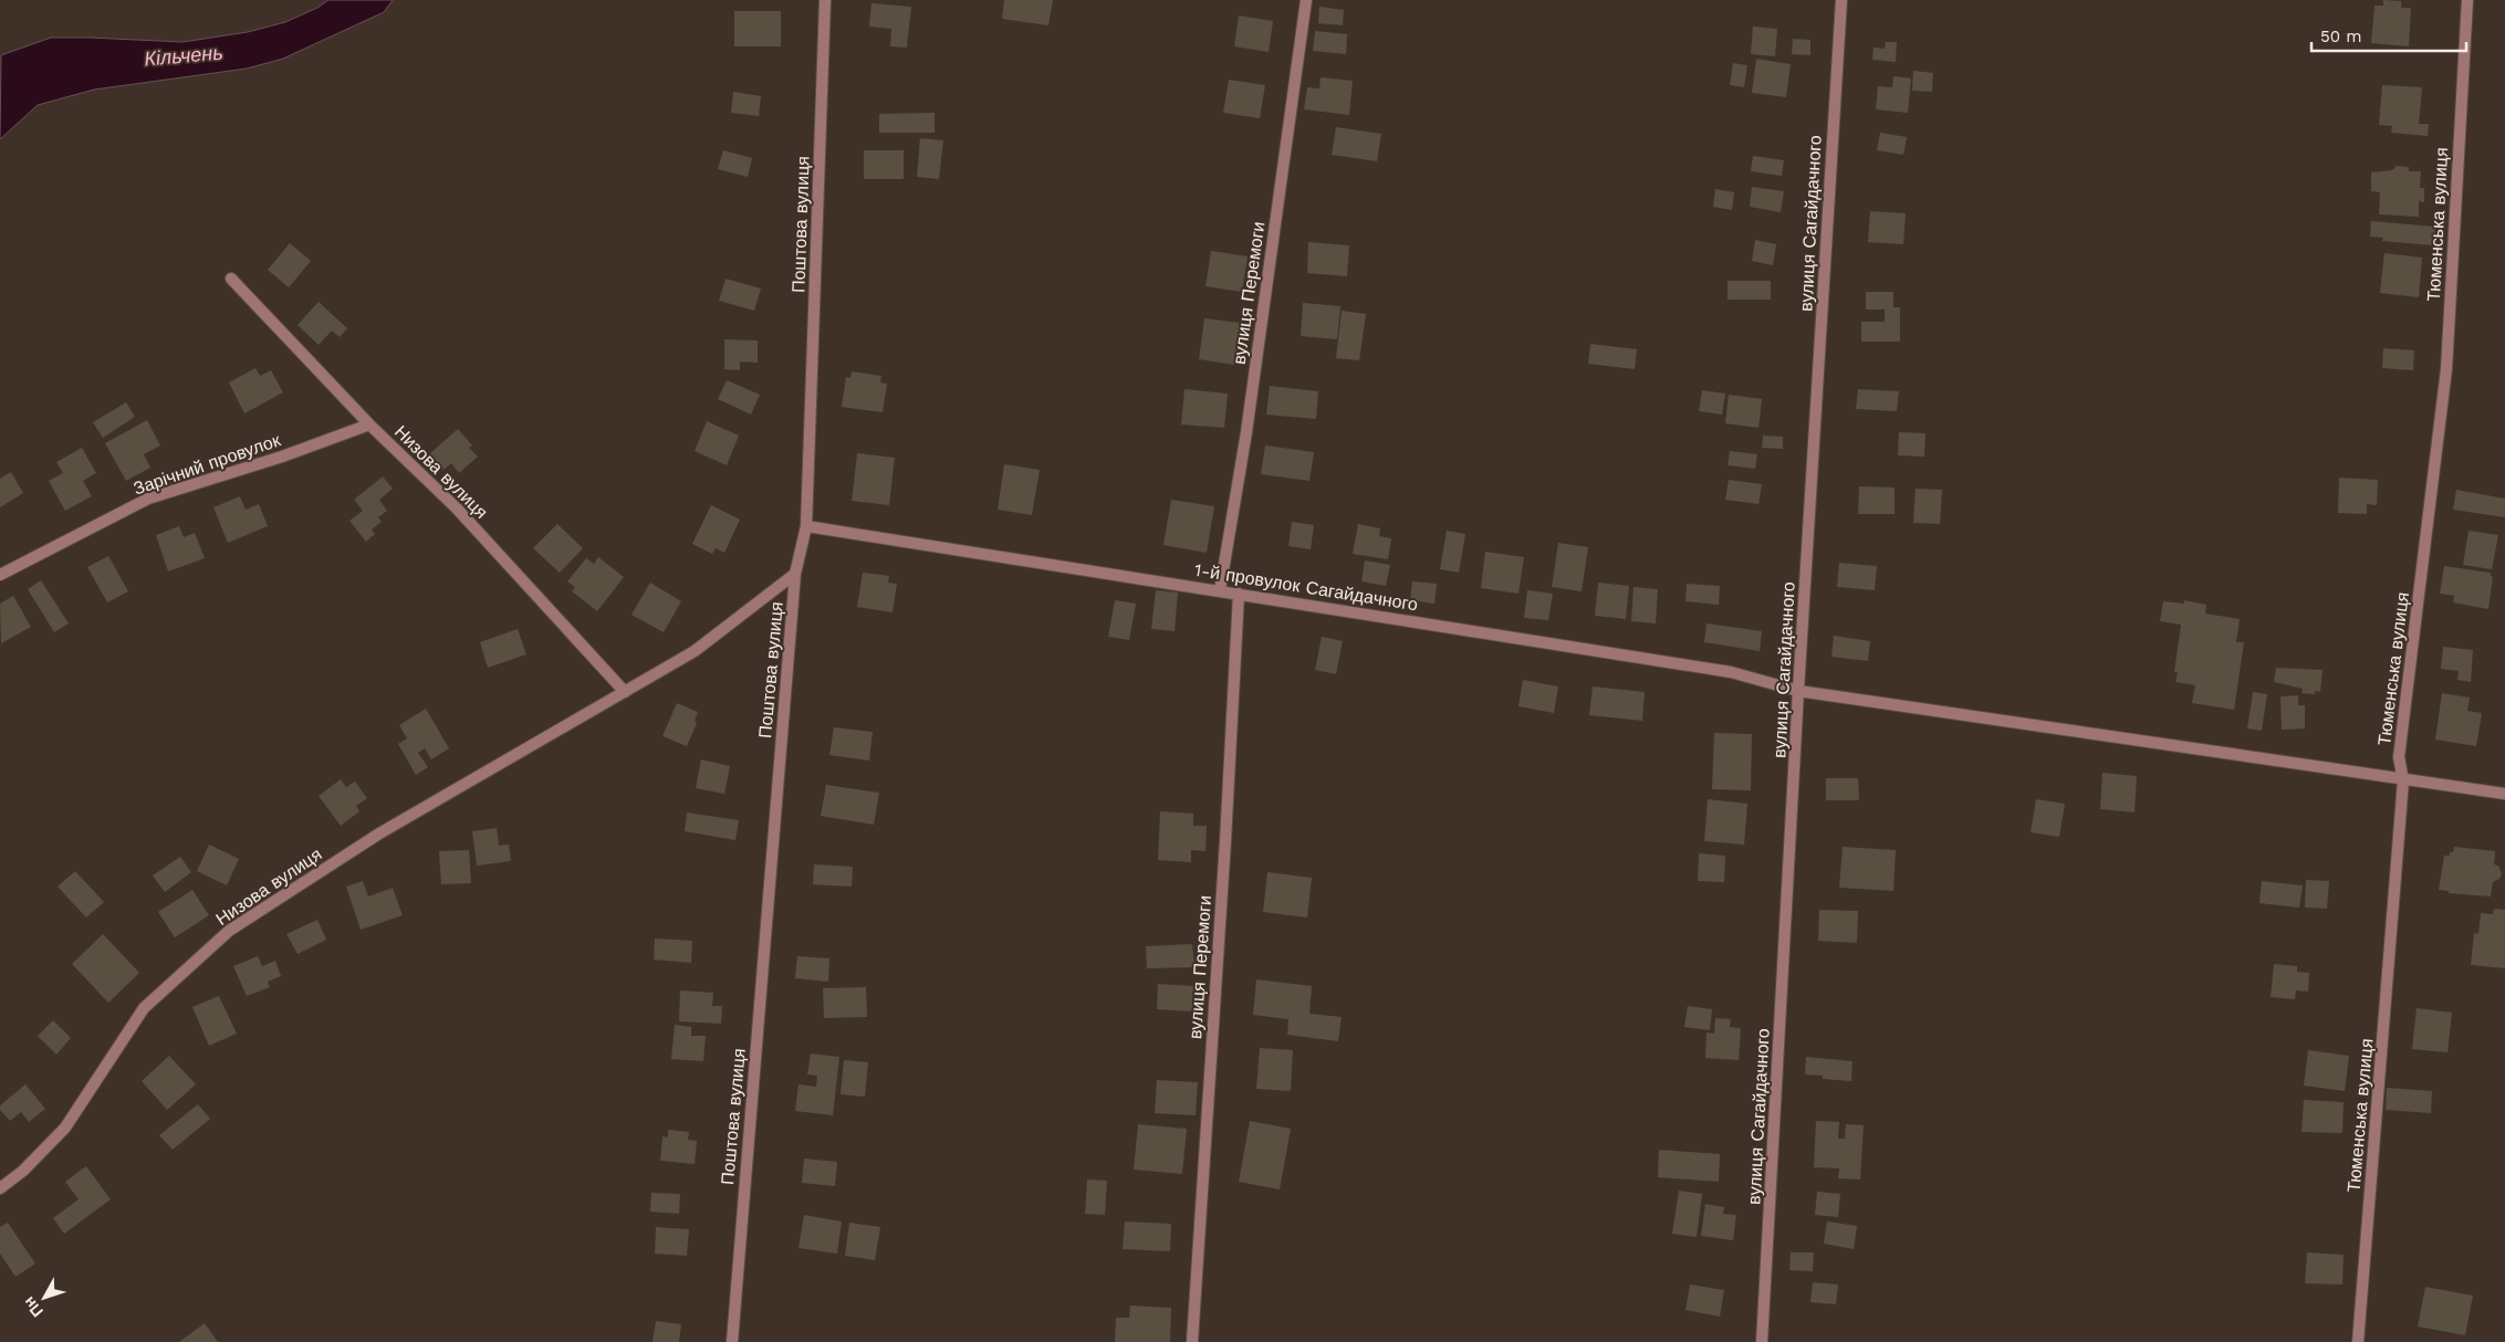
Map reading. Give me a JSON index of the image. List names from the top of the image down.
{
  "streets": {
    "street": [
      "вулиця Сагайдачного",
      "Поштова вулиця",
      "Тюменська вулиця",
      "вулиця Перемоги",
      "Зарічний провулок",
      "Низова вулиця",
      "1-й провулок Сагайдачного"
    ]
  },
  "crossings": [
    ["вулиця Сагайдачного", "1-й провулок Сагайдачного"],
    ["Поштова вулиця", "Низова вулиця"],
    ["Поштова вулиця", "1-й провулок Сагайдачного"],
    ["Тюменська вулиця", "1-й провулок Сагайдачного"],
    ["вулиця Перемоги", "1-й провулок Сагайдачного"],
    ["Зарічний провулок", "Низова вулиця"]
  ],
  "water": ["Кільчень"],
  "scale_bar": "50 m",
  "north": "bottom left"
}
